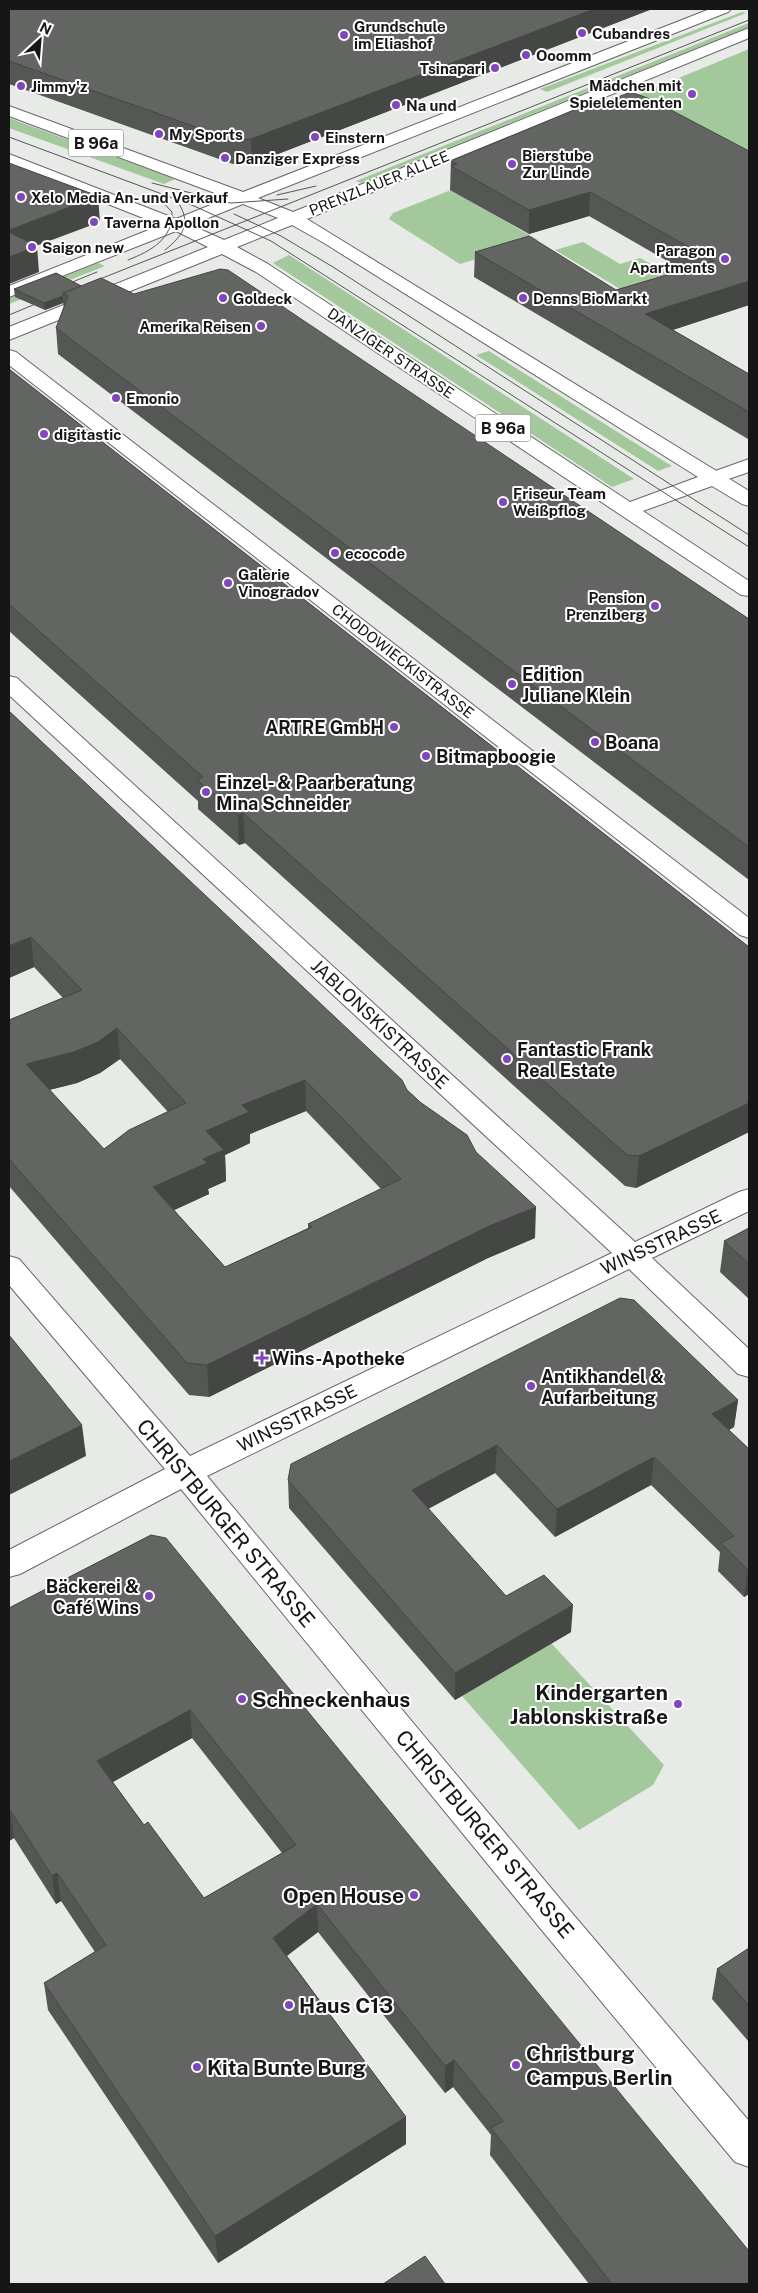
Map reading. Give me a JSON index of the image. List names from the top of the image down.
{
  "streets": {
    "main road": [
      "B 96a",
      "PRENZLAUER ALLEE",
      "DANZIGER STRASSE",
      "CHODOWIECKISTRASSE",
      "JABLONSKISTRASSE",
      "WINSSTRASSE",
      "CHRISTBURGER STRASSE"
    ]
  },
  "crossings": [
    ["B 96a", "PRENZLAUER ALLEE"],
    ["PRENZLAUER ALLEE", "DANZIGER STRASSE"],
    ["JABLONSKISTRASSE", "WINSSTRASSE"],
    ["WINSSTRASSE", "CHRISTBURGER STRASSE"]
  ],
  "places": {
    "other": [
      "Cubandres",
      "Grundschule im Eliashof",
      "Ooomm",
      "Tsinapari",
      "Jimmy'z",
      "Mädchen mit Spielelementen",
      "Na und",
      "My Sports",
      "Einstern",
      "Danziger Express",
      "Bierstube Zur Linde",
      "Xelo Media An- und Verkauf",
      "Taverna Apollon",
      "Saigon new",
      "Paragon Apartments",
      "Goldeck",
      "Denns BioMarkt",
      "Amerika Reisen",
      "Emonio",
      "digitastic",
      "Friseur Team Weißpflog",
      "ecocode",
      "Galerie Vinogradov",
      "Pension Prenzlberg",
      "Edition Juliane Klein",
      "ARTRE GmbH",
      "Boana",
      "Bitmapboogie",
      "Einzel- & Paarberatung Mina Schneider",
      "Fantastic Frank Real Estate",
      "Antikhandel & Aufarbeitung",
      "Bäckerei & Café Wins",
      "Schneckenhaus",
      "Kindergarten Jablonskistraße",
      "Open House",
      "Haus C13",
      "Christburg Campus Berlin",
      "Kita Bunte Burg"
    ],
    "health": ["Wins-Apotheke"]
  },
  "north": "top right"
}
